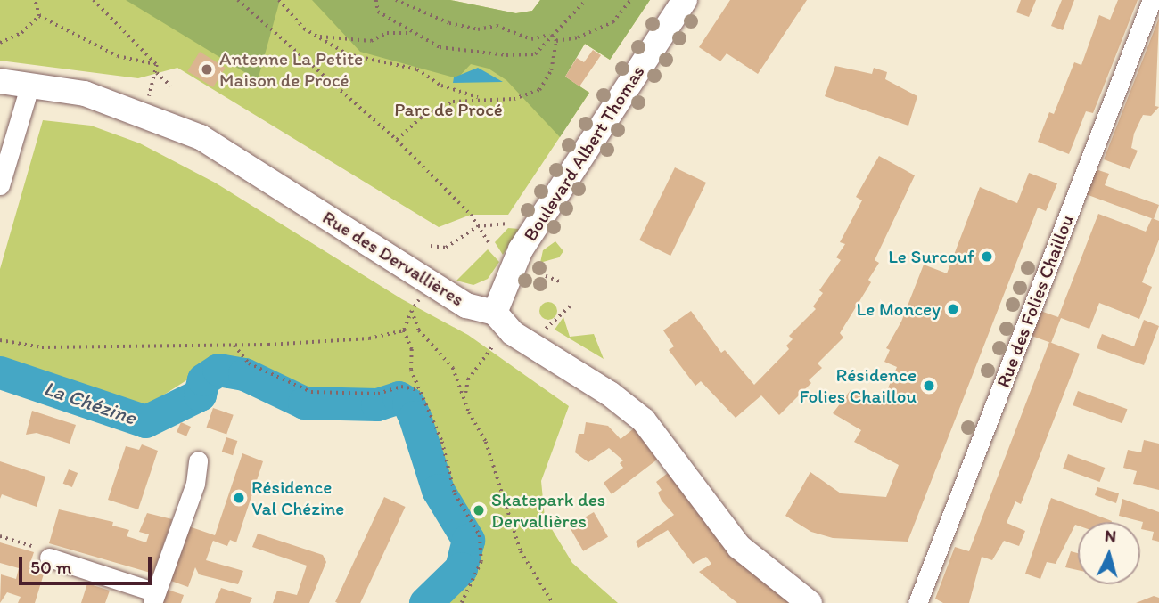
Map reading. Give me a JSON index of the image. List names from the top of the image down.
{
  "streets": {
    "main road": ["Boulevard Albert Thomas", "Rue des Dervallières"],
    "street": ["Rue des Folies Chaillou"]
  },
  "crossings": [
    ["Boulevard Albert Thomas", "Rue des Dervallières"]
  ],
  "water": ["La Chézine"],
  "parks": ["Parc de Procé"],
  "places": [
    "Antenne La Petite Maison de Procé",
    "Le Surcouf",
    "Le Moncey",
    "Résidence Folies Chaillou",
    "Résidence Val Chézine",
    "Skatepark des Dervallières"
  ],
  "scale_bar": "50 m",
  "north": "top"
}
